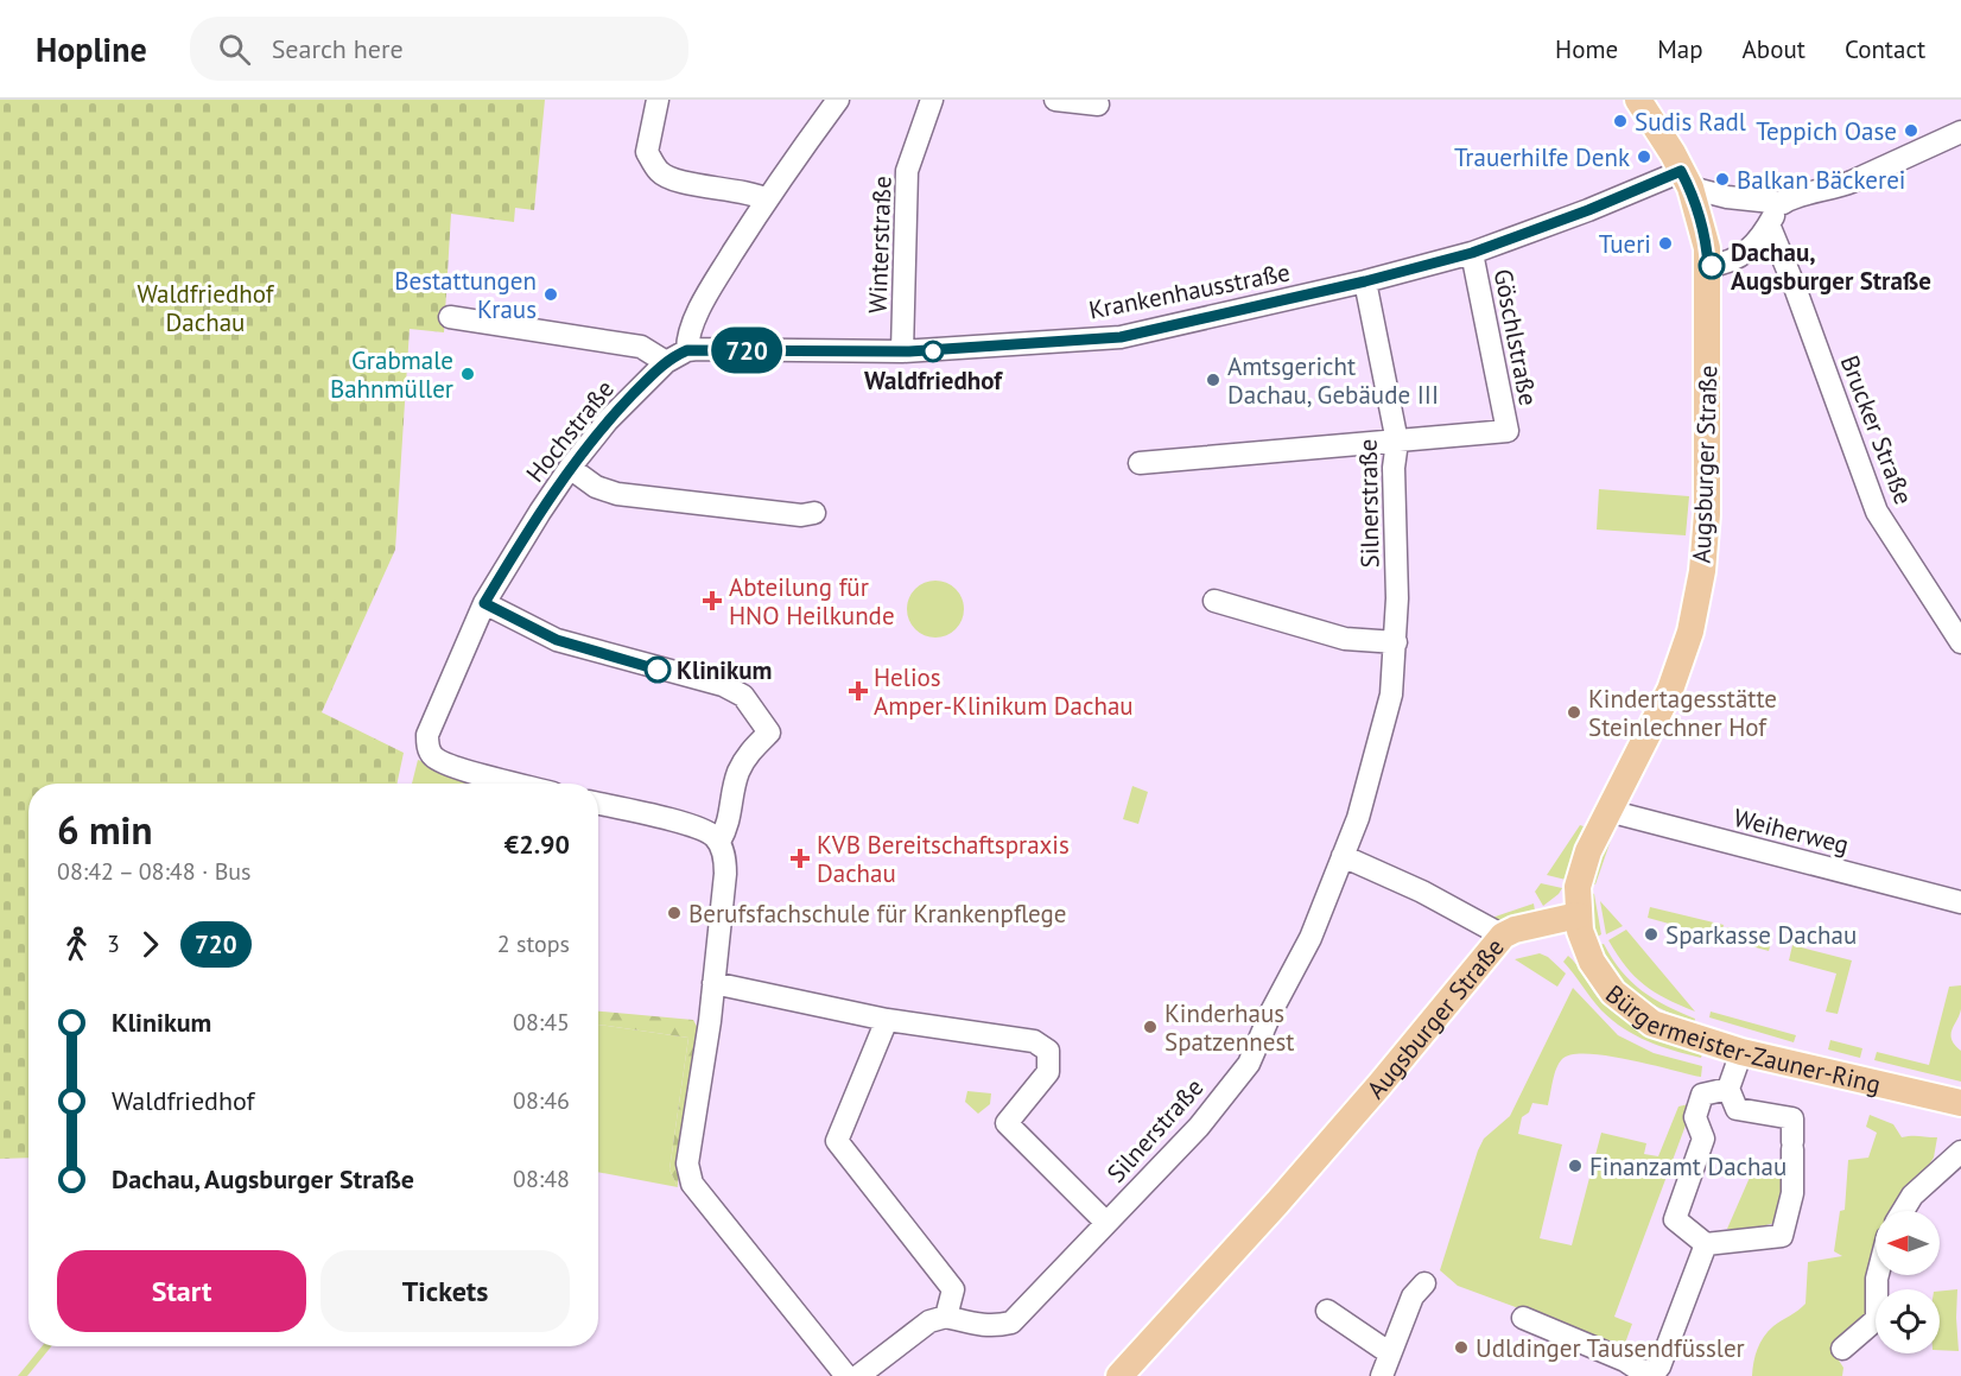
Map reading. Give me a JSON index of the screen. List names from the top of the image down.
{
  "streets": {
    "main road": ["Augsburger Straße", "Bürgermeister-Zauner-Ring"],
    "street": [
      "Winterstraße",
      "Krankenhausstraße",
      "Göschlstraße",
      "Brucker Straße",
      "Hochstraße",
      "Silnerstraße",
      "Weiherweg"
    ]
  },
  "crossings": [
    ["Winterstraße", "Krankenhausstraße"],
    ["Krankenhausstraße", "Göschlstraße"],
    ["Krankenhausstraße", "Hochstraße"],
    ["Krankenhausstraße", "Augsburger Straße"],
    ["Krankenhausstraße", "Silnerstraße"],
    ["Göschlstraße", "Silnerstraße"],
    ["Augsburger Straße", "Weiherweg"],
    ["Augsburger Straße", "Bürgermeister-Zauner-Ring"]
  ],
  "parks": ["Waldfriedhof Dachau"],
  "places": {
    "other": [
      "Sudis Radl",
      "Teppich Oase",
      "Trauerhilfe Denk",
      "Balkan Bäckerei",
      "Tueri",
      "Dachau, Augsburger Straße",
      "Bestattungen Kraus",
      "Waldfriedhof",
      "Grabmale Bahnmüller",
      "Amtsgericht Dachau, Gebäude III",
      "Klinikum",
      "Kindertagesstätte Steinlechner Hof",
      "Berufsfachschule für Krankenpflege",
      "Sparkasse Dachau",
      "Kinderhaus Spatzennest",
      "Finanzamt Dachau",
      "Udldinger Tausendfüssler"
    ],
    "health": ["Abteilung für HNO Heilkunde", "Helios Amper-Klinikum Dachau", "KVB Bereitschaftspraxis Dachau"]
  },
  "lines": ["bus line 720"],
  "north": "left",
  "page": {
    "header": "Hopline",
    "search": "Search here",
    "nav": [
      "Home",
      "Map",
      "About",
      "Contact"
    ],
    "on_map": "720",
    "heading": ["6 min", "08:42 – 08:48 · Bus", "€2.90"],
    "legs": ["3", "720", "2 stops"],
    "list": [
      {
        "name": "Klinikum",
        "value": "08:45"
      },
      {
        "name": "Waldfriedhof",
        "value": "08:46"
      },
      {
        "name": "Dachau, Augsburger Straße",
        "value": "08:48"
      }
    ],
    "buttons": ["Start", "Tickets"]
  }
}
